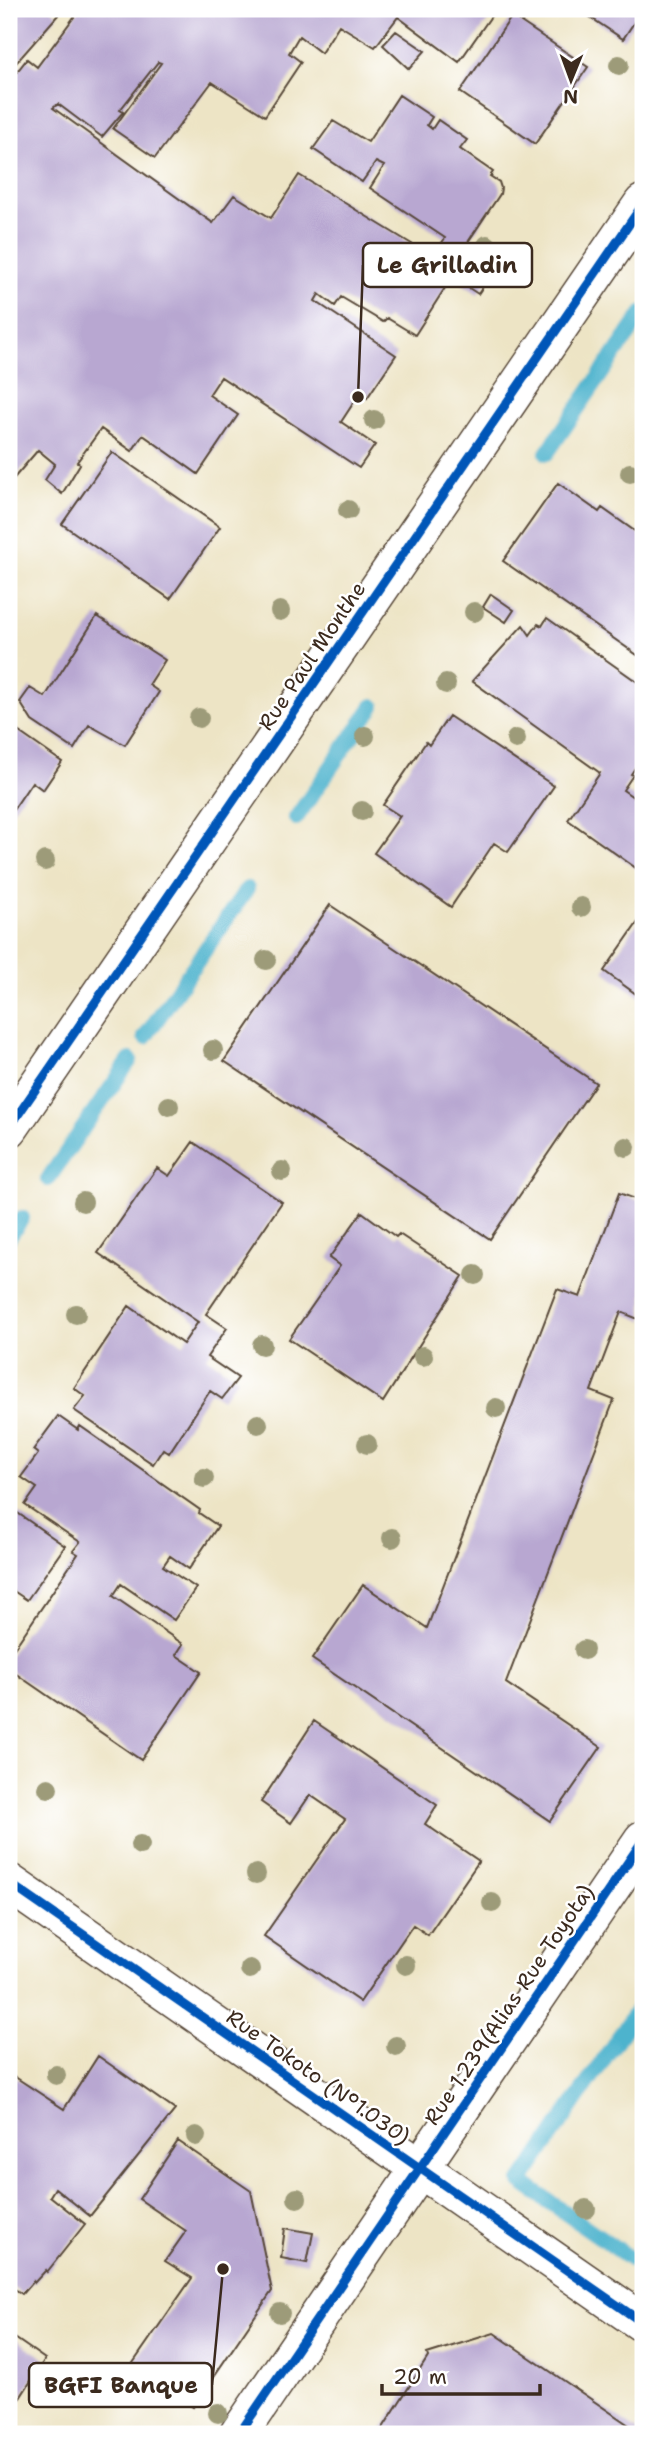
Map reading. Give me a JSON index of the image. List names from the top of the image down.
{
  "streets": {
    "street": ["Rue Paul Monthe", "Rue 1.239(Alias Rue Toyota)", "Rue Tokoto (N°1.030)"]
  },
  "crossings": [
    ["Rue 1.239(Alias Rue Toyota)", "Rue Tokoto (N°1.030)"]
  ],
  "places": ["Le Grilladin", "BGFI Banque"],
  "scale_bar": "20 m",
  "north": "bottom"
}
